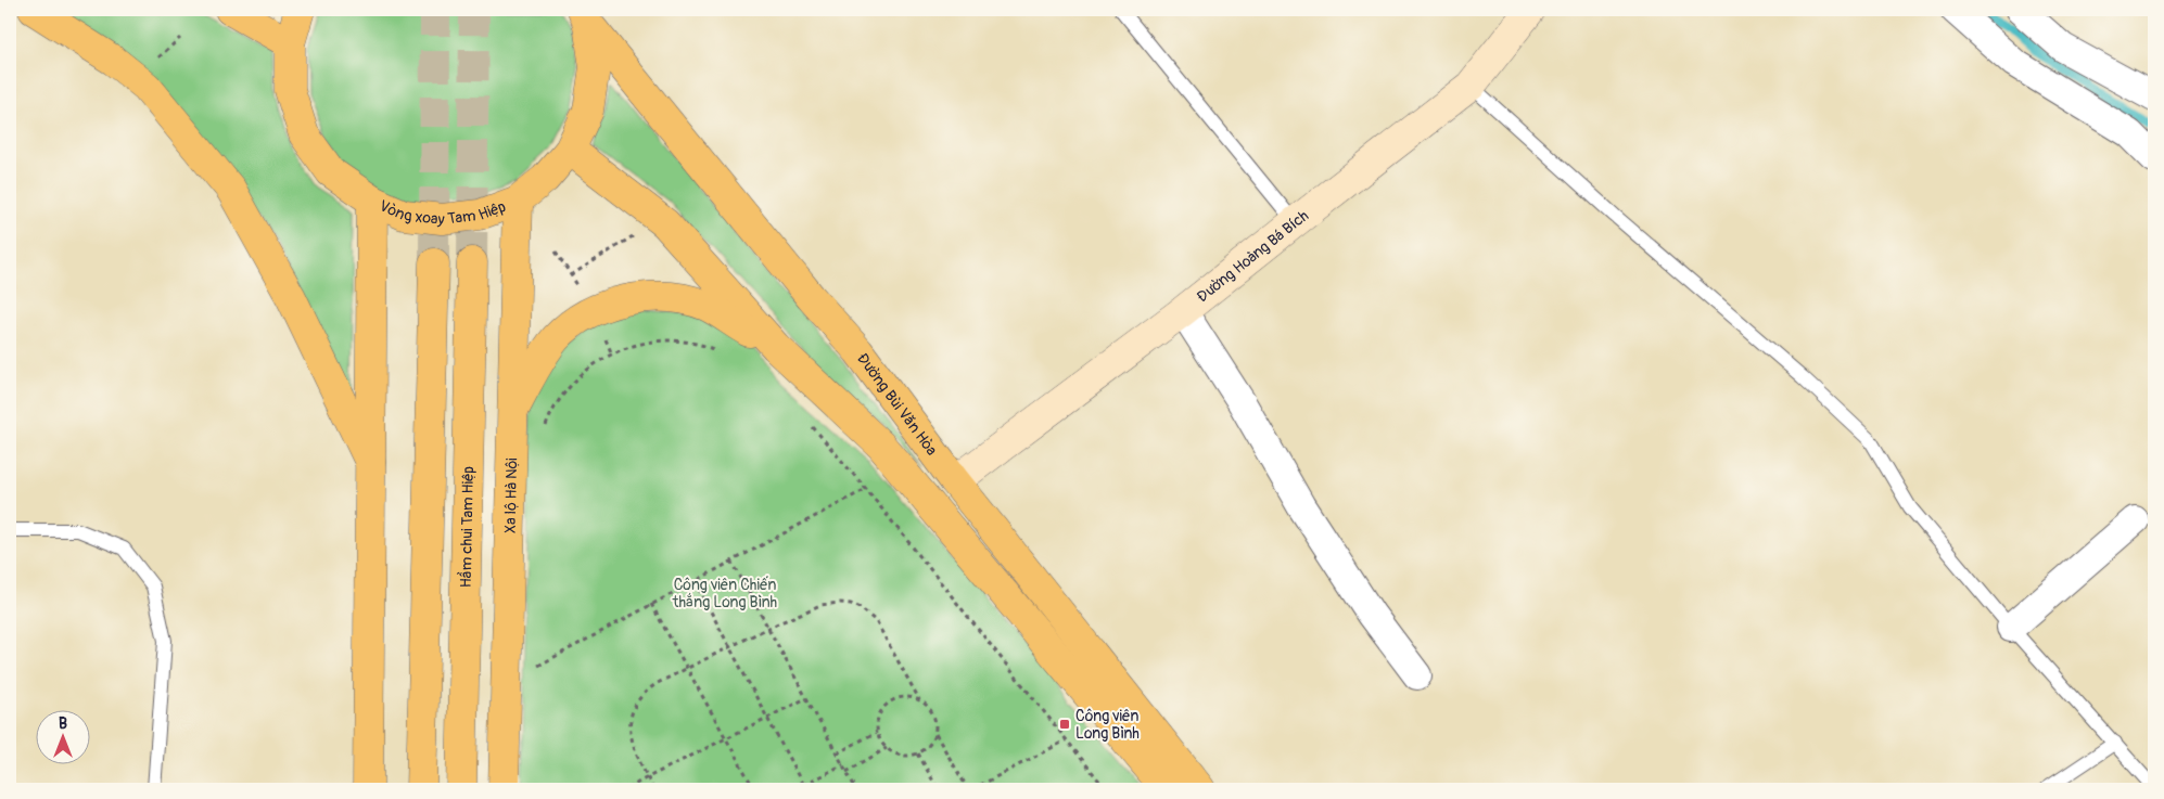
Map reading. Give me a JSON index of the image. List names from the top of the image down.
{
  "streets": {
    "main road": [
      "Vòng xoay Tam Hiệp",
      "Đường Bùi Văn Hòa",
      "Xa lộ Hà Nội",
      "Hầm chui Tam Hiệp"
    ],
    "street": ["Đường Hoàng Bá Bích"]
  },
  "crossings": [
    ["Vòng xoay Tam Hiệp", "Đường Bùi Văn Hòa"],
    ["Vòng xoay Tam Hiệp", "Xa lộ Hà Nội"],
    ["Đường Hoàng Bá Bích", "Đường Bùi Văn Hòa"]
  ],
  "parks": ["Công viên Chiến thắng Long Bình"],
  "places": {
    "transit": ["Công viên Long Bình"]
  },
  "north": "top"
}
